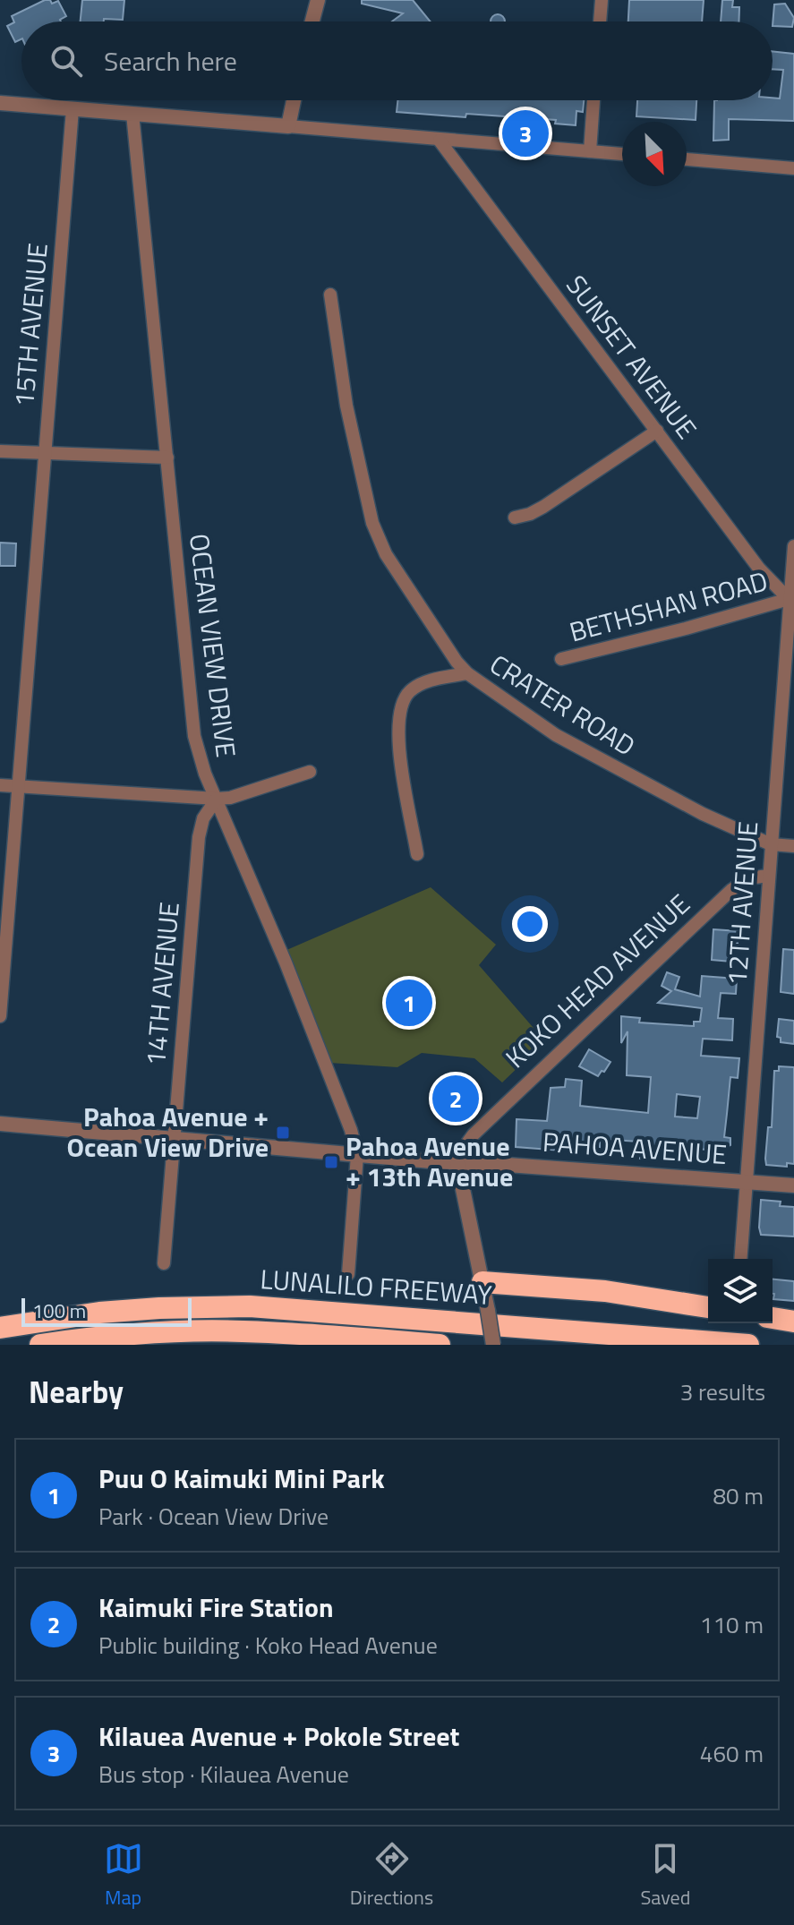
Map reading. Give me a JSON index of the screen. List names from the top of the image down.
{
  "streets": {
    "highway": ["LUNALILO FREEWAY"],
    "street": [
      "15TH AVENUE",
      "SUNSET AVENUE",
      "BETHSHAN ROAD",
      "OCEAN VIEW DRIVE",
      "CRATER ROAD",
      "12TH AVENUE",
      "KOKO HEAD AVENUE",
      "14TH AVENUE",
      "PAHOA AVENUE"
    ]
  },
  "crossings": [
    ["SUNSET AVENUE", "BETHSHAN ROAD"],
    ["SUNSET AVENUE", "12TH AVENUE"],
    ["BETHSHAN ROAD", "12TH AVENUE"],
    ["OCEAN VIEW DRIVE", "14TH AVENUE"],
    ["OCEAN VIEW DRIVE", "PAHOA AVENUE"],
    ["CRATER ROAD", "12TH AVENUE"],
    ["12TH AVENUE", "KOKO HEAD AVENUE"],
    ["12TH AVENUE", "PAHOA AVENUE"],
    ["KOKO HEAD AVENUE", "PAHOA AVENUE"],
    ["14TH AVENUE", "PAHOA AVENUE"]
  ],
  "places": {
    "transit": ["Pahoa Avenue + Ocean View Drive", "Pahoa Avenue + 13th Avenue"]
  },
  "scale_bar": "100 m",
  "north": "bottom right",
  "page": {
    "search": "Search here",
    "pins": ["3", "1", "2"],
    "scale": "100 m",
    "heading": ["Nearby", "3 results"],
    "list": [
      {
        "mark": "1",
        "name": "Puu O Kaimuki Mini Park",
        "note": "Park · Ocean View Drive",
        "value": "80 m"
      },
      {
        "mark": "2",
        "name": "Kaimuki Fire Station",
        "note": "Public building · Koko Head Avenue",
        "value": "110 m"
      },
      {
        "mark": "3",
        "name": "Kilauea Avenue + Pokole Street",
        "note": "Bus stop · Kilauea Avenue",
        "value": "460 m"
      }
    ],
    "nav": ["Map", "Directions", "Saved"]
  }
}
